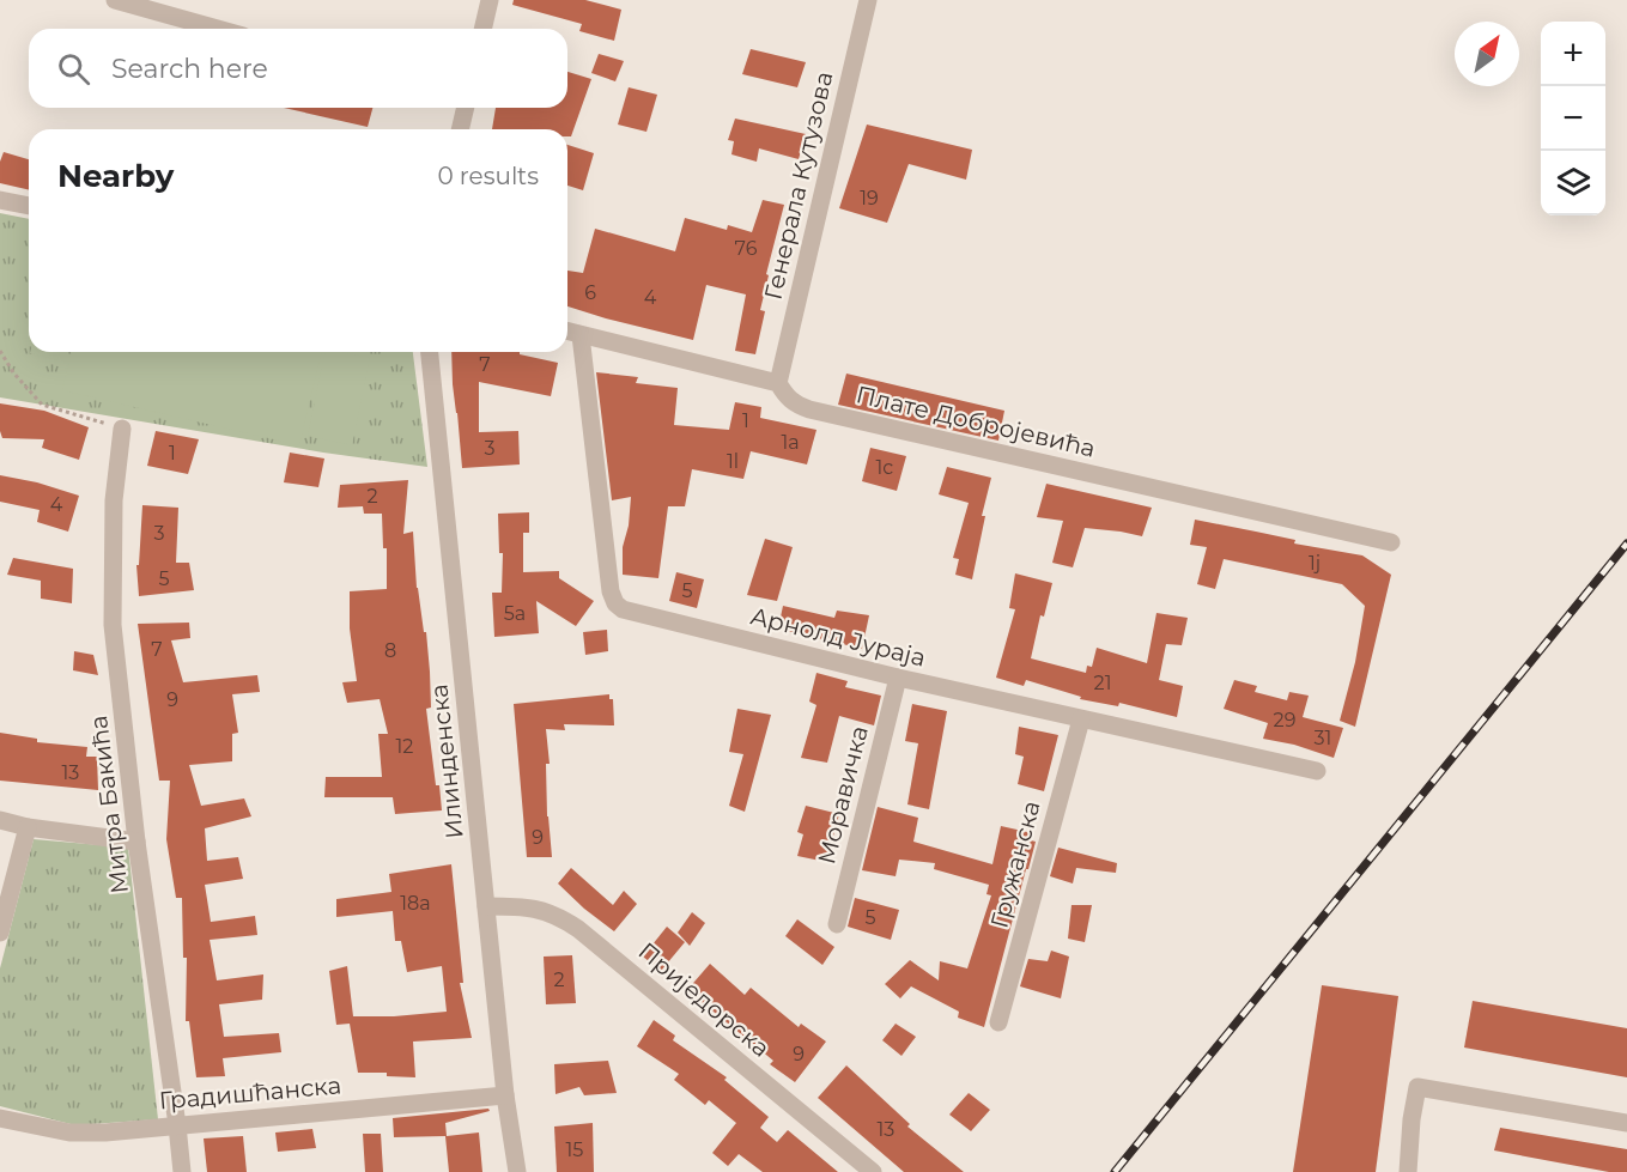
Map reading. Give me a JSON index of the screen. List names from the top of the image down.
{
  "streets": {
    "street": [
      "Генерала Кутузова",
      "Плате Добројевића",
      "Арнолд Јураја",
      "Илинденска",
      "Моравичка",
      "Митра Бакића",
      "Гружанска",
      "Приједорска",
      "Градишћанска"
    ]
  },
  "crossings": [
    ["Генерала Кутузова", "Плате Добројевића"],
    ["Арнолд Јураја", "Моравичка"],
    ["Арнолд Јураја", "Гружанска"],
    ["Илинденска", "Приједорска"],
    ["Илинденска", "Градишћанска"],
    ["Митра Бакића", "Градишћанска"]
  ],
  "house_numbers": [
    "19",
    "76",
    "6",
    "4",
    "7",
    "1",
    "1a",
    "3",
    "1",
    "1l",
    "1c",
    "2",
    "4",
    "3",
    "1j",
    "5",
    "5",
    "5a",
    "7",
    "8",
    "21",
    "9",
    "29",
    "31",
    "12",
    "13",
    "9",
    "18a",
    "5",
    "2",
    "9",
    "13",
    "15"
  ],
  "north": "top right",
  "page": {
    "map_buttons": ["+", "−"],
    "search": "Search here",
    "heading": ["Nearby", "0 results"]
  }
}
